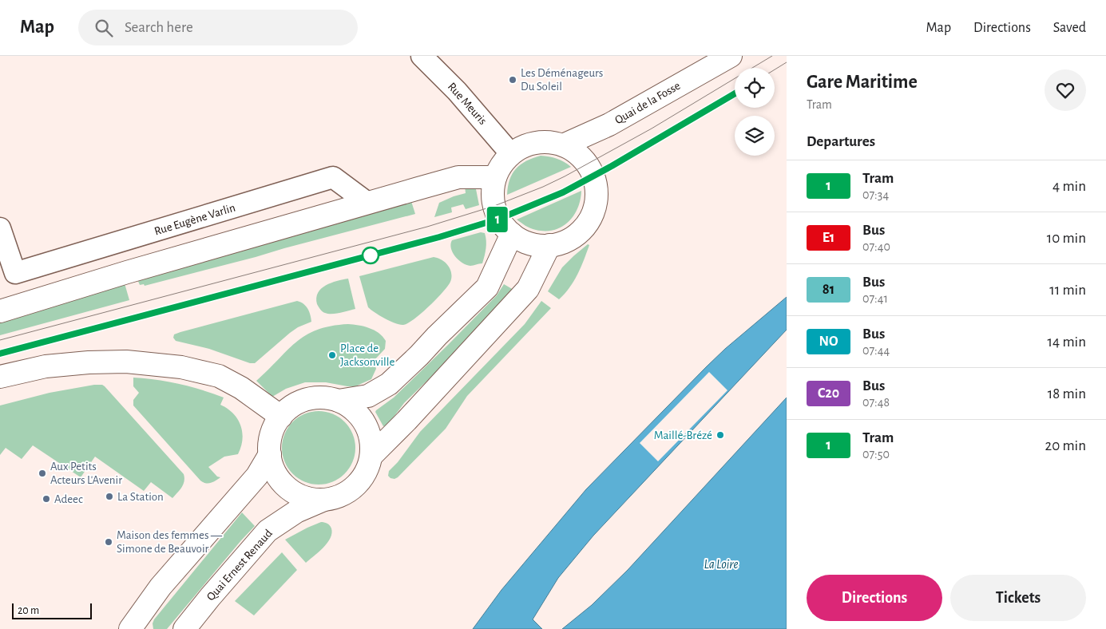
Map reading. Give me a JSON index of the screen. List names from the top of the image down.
{
  "streets": {
    "main road": ["Quai de la Fosse", "Quai Ernest Renaud"],
    "street": ["Rue Meuris", "Rue Eugène Varlin"]
  },
  "crossings": [
    ["Quai de la Fosse", "Rue Meuris"]
  ],
  "water": ["La Loire"],
  "places": [
    "Les Déménageurs Du Soleil",
    "Place de Jacksonville",
    "Maillé-Brézé",
    "Aux Petits Acteurs L'Avenir",
    "La Station",
    "Adeec",
    "Maison des femmes — Simone de Beauvoir"
  ],
  "lines": ["tram line 1"],
  "scale_bar": "20 m",
  "page": {
    "header": "Map",
    "search": "Search here",
    "nav": ["Map", "Directions", "Saved"],
    "on_map": "1",
    "heading": [
      ["Gare Maritime", "Tram"],
      "Departures"
    ],
    "list": [
      {
        "mark": "1",
        "name": "Tram",
        "note": "07:34",
        "value": "4 min"
      },
      {
        "mark": "E1",
        "name": "Bus",
        "note": "07:40",
        "value": "10 min"
      },
      {
        "mark": "81",
        "name": "Bus",
        "note": "07:41",
        "value": "11 min"
      },
      {
        "mark": "NO",
        "name": "Bus",
        "note": "07:44",
        "value": "14 min"
      },
      {
        "mark": "C20",
        "name": "Bus",
        "note": "07:48",
        "value": "18 min"
      },
      {
        "mark": "1",
        "name": "Tram",
        "note": "07:50",
        "value": "20 min"
      }
    ],
    "buttons": ["Directions", "Tickets"],
    "scale": "20 m"
  }
}
